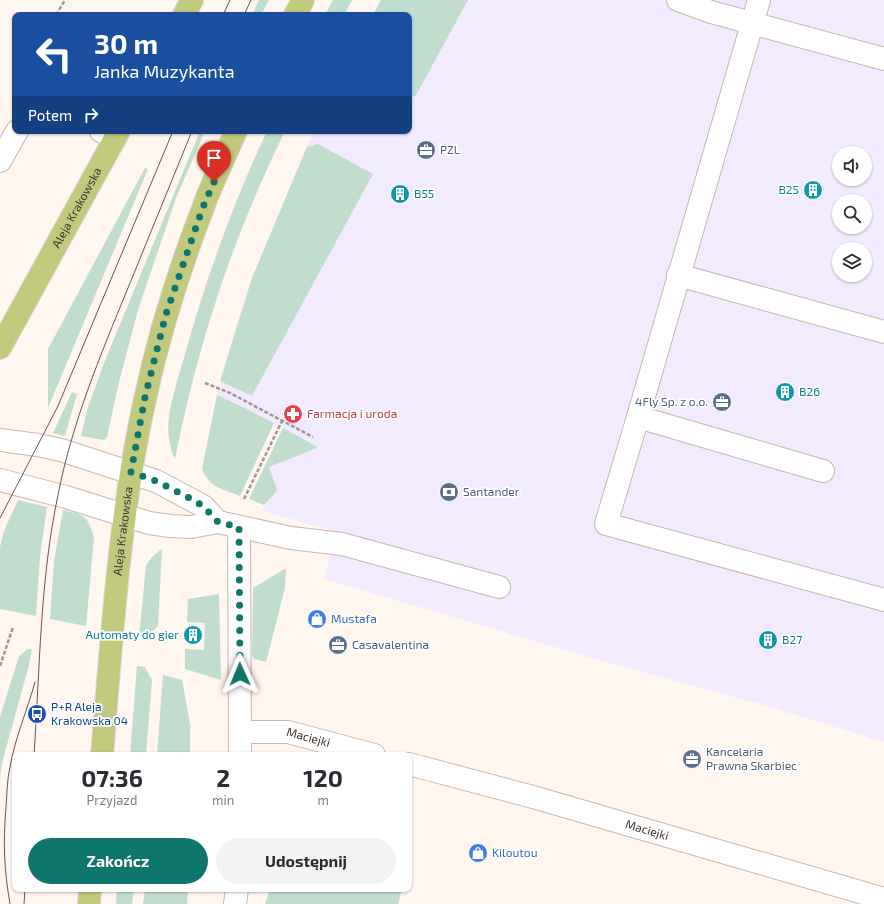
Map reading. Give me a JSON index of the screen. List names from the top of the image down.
{
  "streets": {
    "main road": ["Aleja Krakowska"],
    "street": ["Maciejki"]
  },
  "places": {
    "office": [
      "PZL",
      "4Fly Sp. z o.o.",
      "Casavalentina",
      "Kancelaria Prawna Skarbiec"
    ],
    "building": [
      "B25",
      "B55",
      "B26",
      "Automaty do gier",
      "B27"
    ],
    "pharmacy": ["Farmacja i uroda"],
    "bank": ["Santander"],
    "shop": ["Mustafa", "Kiloutou"],
    "bus stop": ["P+R Aleja Krakowska 04"]
  },
  "page": {
    "turn": ["30 m", "Janka Muzykanta"],
    "then": "Potem",
    "eta": [
      "07:36",
      "Przyjazd",
      "2",
      "min",
      "120",
      "m"
    ],
    "buttons": ["Zakończ", "Udostępnij"]
  }
}
